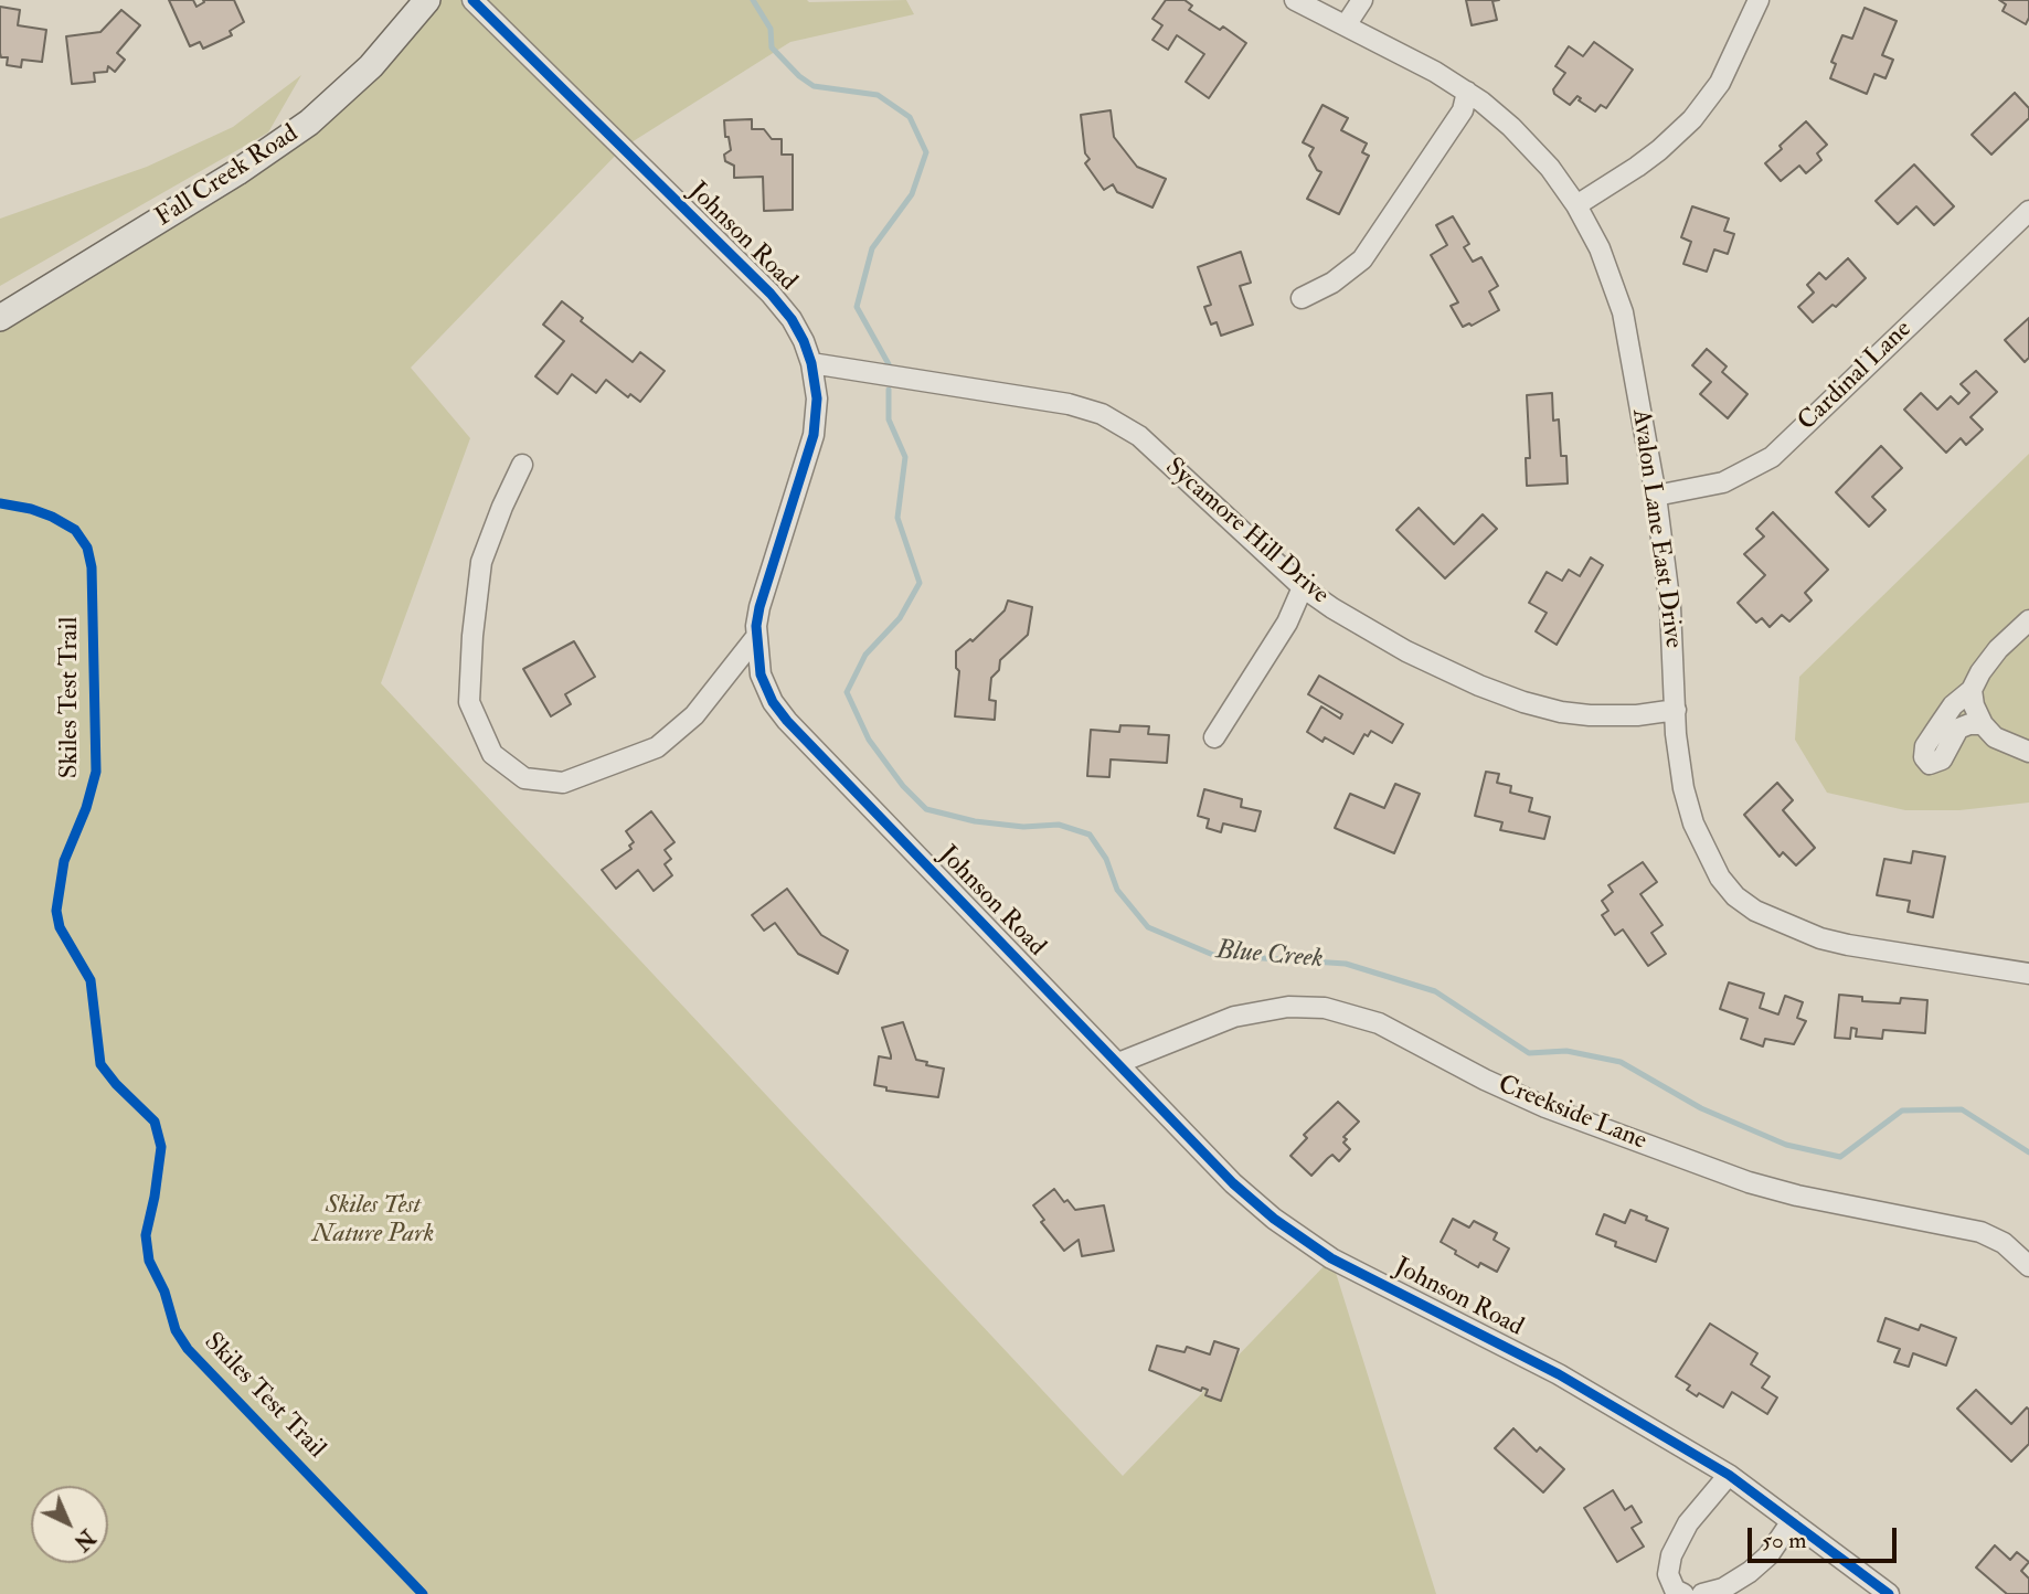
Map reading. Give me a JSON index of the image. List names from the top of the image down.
{
  "streets": {
    "main road": ["Fall Creek Road"],
    "street": [
      "Johnson Road",
      "Cardinal Lane",
      "Avalon Lane East Drive",
      "Sycamore Hill Drive",
      "Creekside Lane"
    ],
    "cycle path": ["Skiles Test Trail"]
  },
  "crossings": [
    ["Johnson Road", "Sycamore Hill Drive"],
    ["Johnson Road", "Creekside Lane"],
    ["Cardinal Lane", "Avalon Lane East Drive"],
    ["Avalon Lane East Drive", "Sycamore Hill Drive"]
  ],
  "water": ["Blue Creek"],
  "parks": ["Skiles Test Nature Park"],
  "scale_bar": "50 m",
  "north": "bottom right"
}
